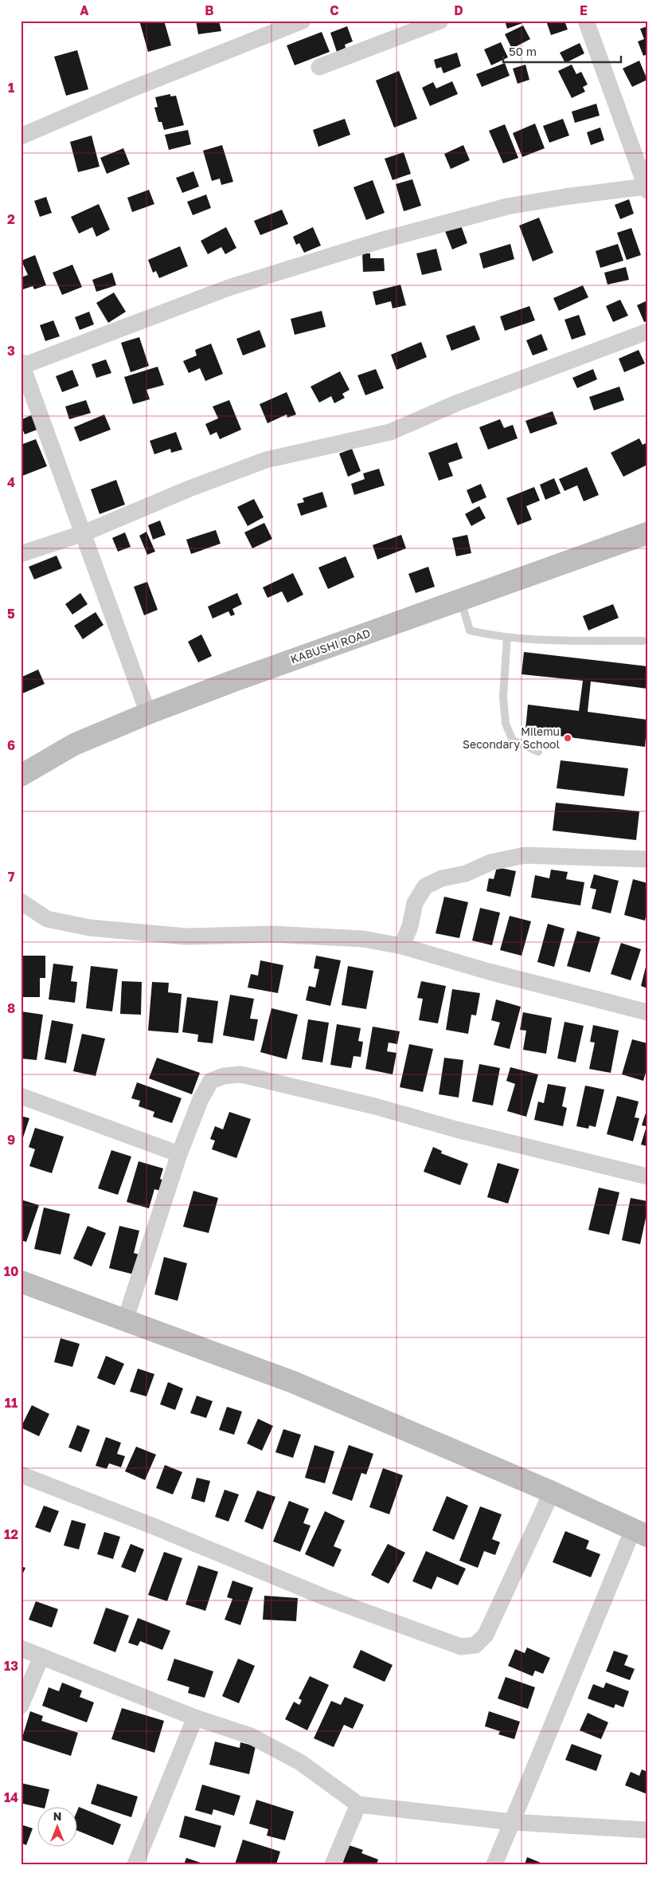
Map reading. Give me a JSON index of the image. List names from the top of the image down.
{
  "streets": {
    "main road": ["KABUSHI ROAD"]
  },
  "places": ["Milemu Secondary School"],
  "scale_bar": "50 m",
  "north": "top",
  "grid": {
    "columns": [
      "A",
      "B",
      "C",
      "D",
      "E"
    ],
    "rows": [
      "1",
      "2",
      "3",
      "4",
      "5",
      "6",
      "7",
      "8",
      "9",
      "10",
      "11",
      "12",
      "13",
      "14"
    ]
  }
}
